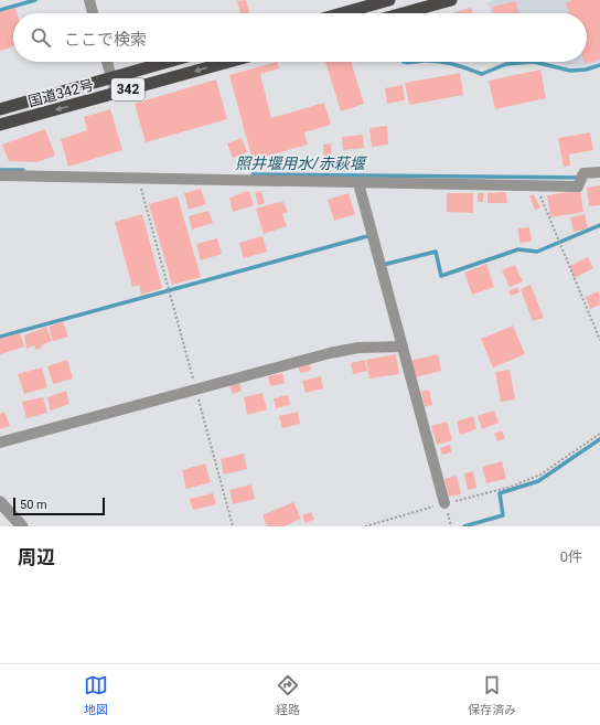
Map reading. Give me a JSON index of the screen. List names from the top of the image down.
{
  "streets": {
    "highway": ["342", "国道342号"]
  },
  "water": ["照井堰用水/赤萩堰"],
  "scale_bar": "50 m",
  "page": {
    "search": "ここで検索",
    "scale": "50 m",
    "heading": ["周辺", "0件"],
    "nav": ["地図", "経路", "保存済み"]
  }
}
